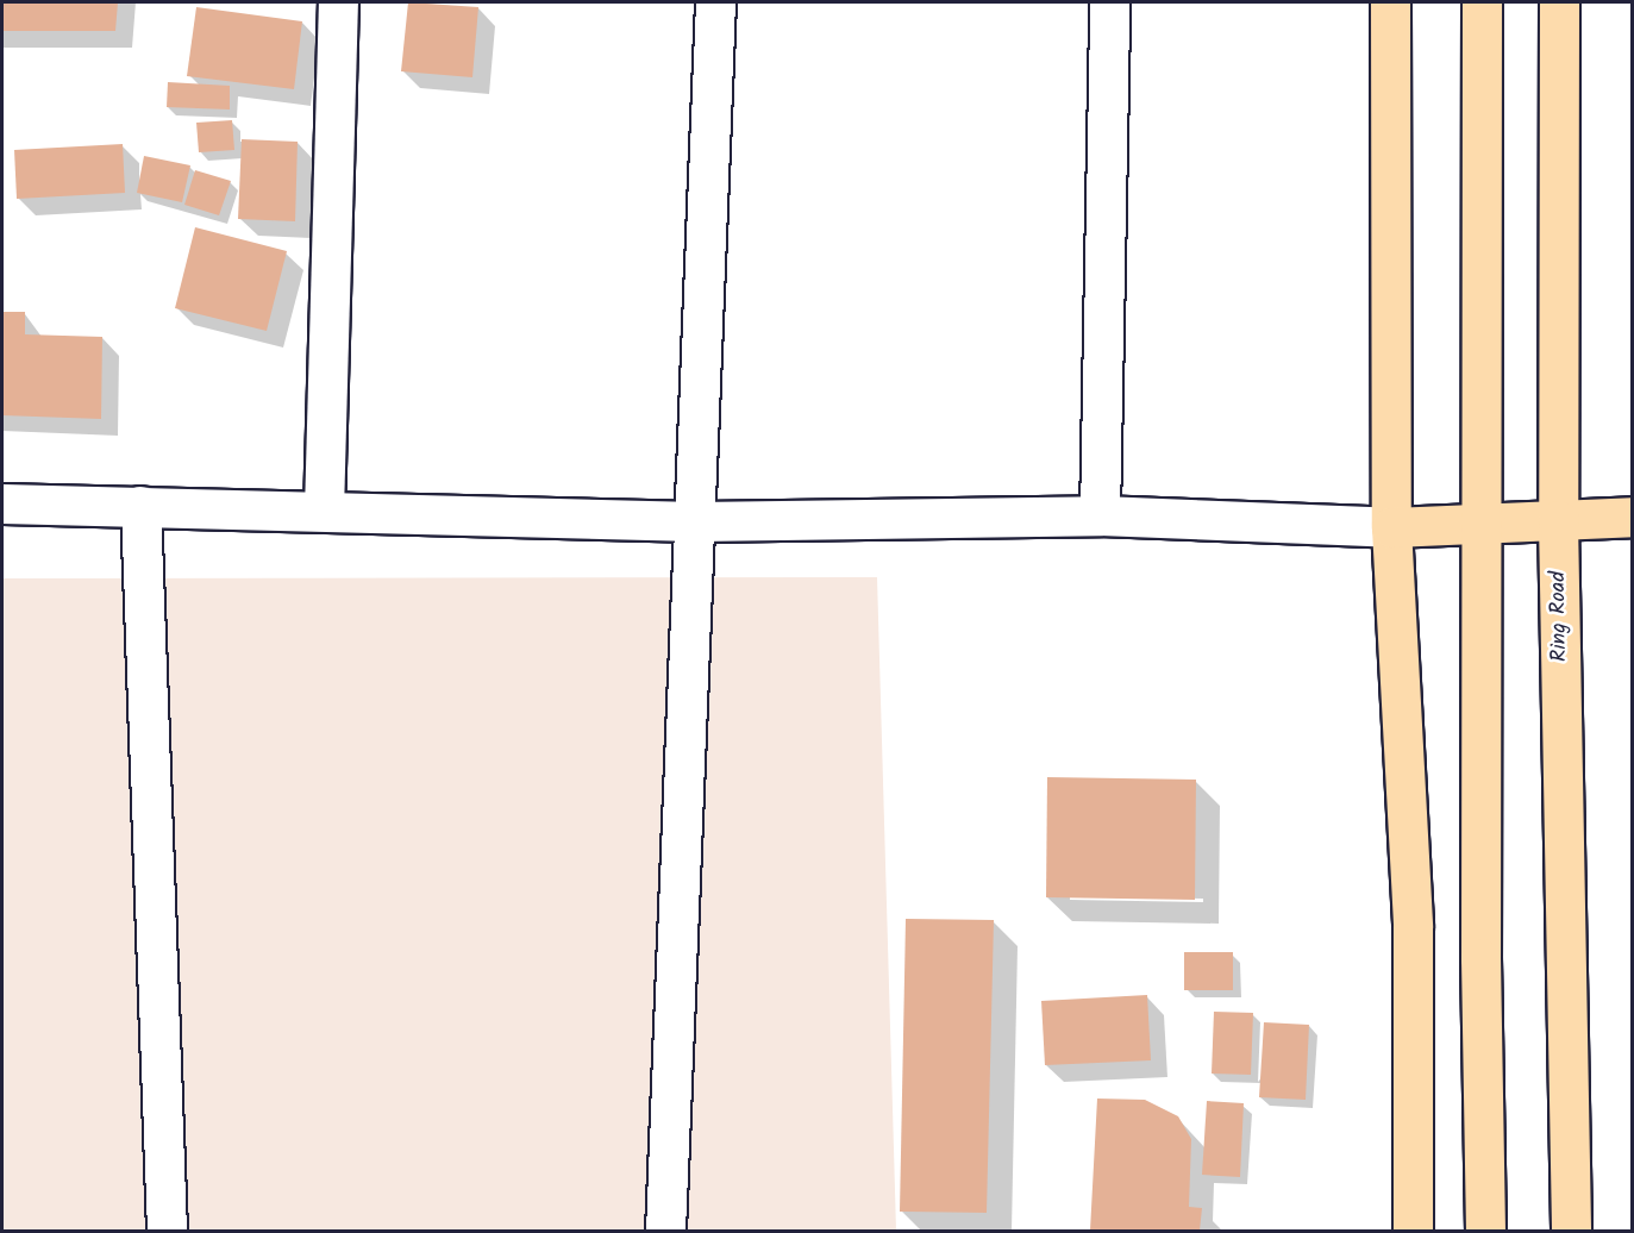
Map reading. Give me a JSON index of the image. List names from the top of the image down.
{
  "streets": {
    "main road": ["Ring Road"]
  }
}
